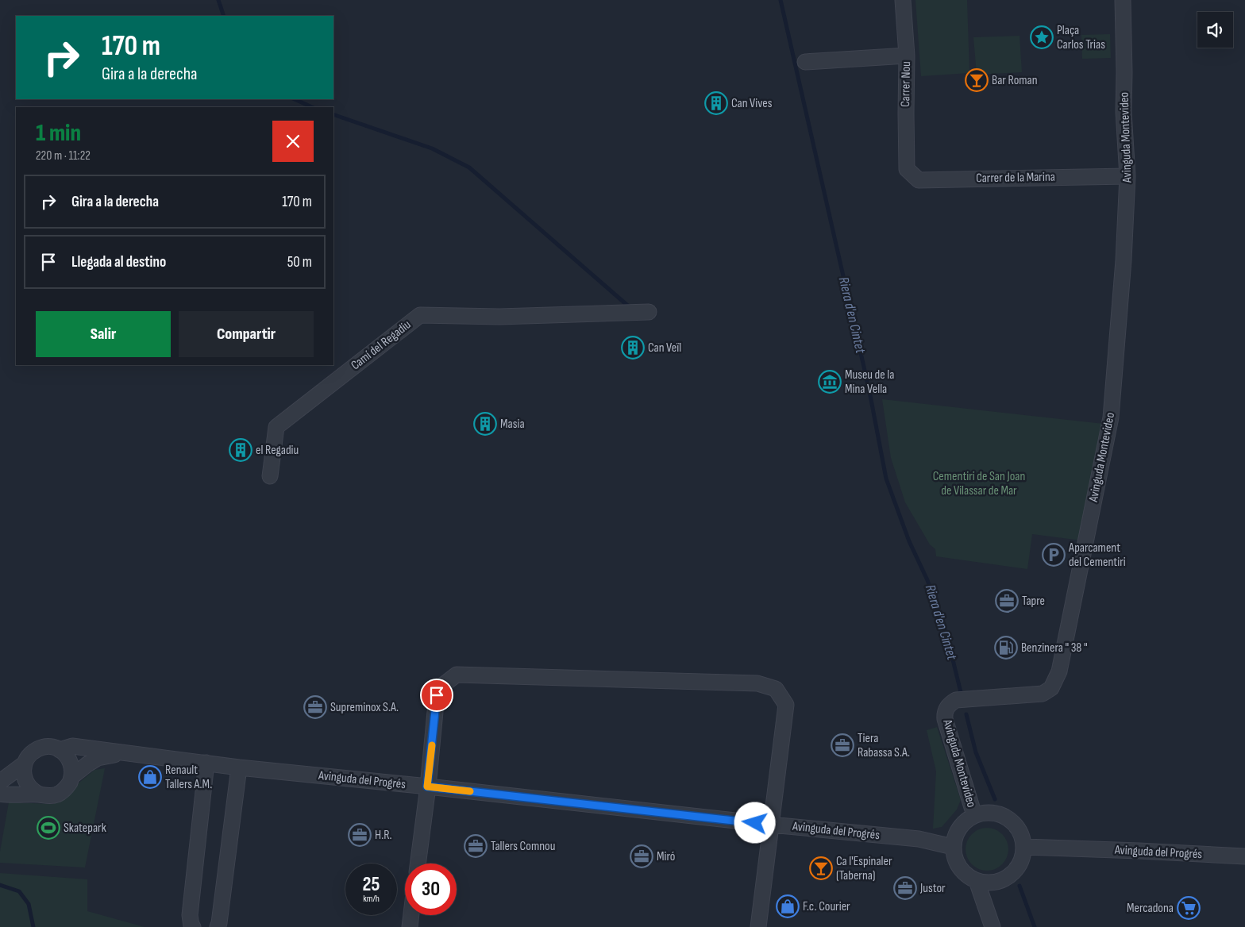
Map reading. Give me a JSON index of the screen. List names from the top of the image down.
{
  "streets": {
    "street": [
      "Carrer Nou",
      "Avinguda Montevideo",
      "Carrer de la Marina",
      "Camí del Regadiu",
      "Avinguda del Progrés"
    ]
  },
  "crossings": [
    ["Carrer Nou", "Carrer de la Marina"],
    ["Avinguda Montevideo", "Carrer de la Marina"],
    ["Avinguda Montevideo", "Avinguda del Progrés"]
  ],
  "water": ["Riera d'en Cintet"],
  "parks": ["Cementiri de San Joan de Vilassar de Mar"],
  "places": {
    "place": ["Plaça Carlos Trias"],
    "bar": ["Bar Roman", "Ca l'Espinaler (Taberna)"],
    "building": [
      "Can Vives",
      "Can Veïl",
      "Masia",
      "el Regadiu"
    ],
    "museum": ["Museu de la Mina Vella"],
    "parking": ["Aparcament del Cementiri"],
    "office": [
      "Tapre",
      "Supreminox S.A.",
      "Tiera Rabassa S.A.",
      "H.R.",
      "Tallers Comnou",
      "Miró",
      "Justor"
    ],
    "fuel station": ["Benzinera \" 38 \""],
    "shop": ["Renault Tallers A.M.", "F.c. Courier"],
    "sports": ["Skatepark"],
    "supermarket": ["Mercadona"]
  },
  "page": {
    "turn": ["170 m", "Gira a la derecha"],
    "heading": ["1 min", "220 m · 11:22"],
    "list": [
      {
        "name": "Gira a la derecha",
        "value": "170 m"
      },
      {
        "name": "Llegada al destino",
        "value": "50 m"
      }
    ],
    "buttons": ["Salir", "Compartir"],
    "speed": "25 km/h",
    "limit": "30"
  }
}
